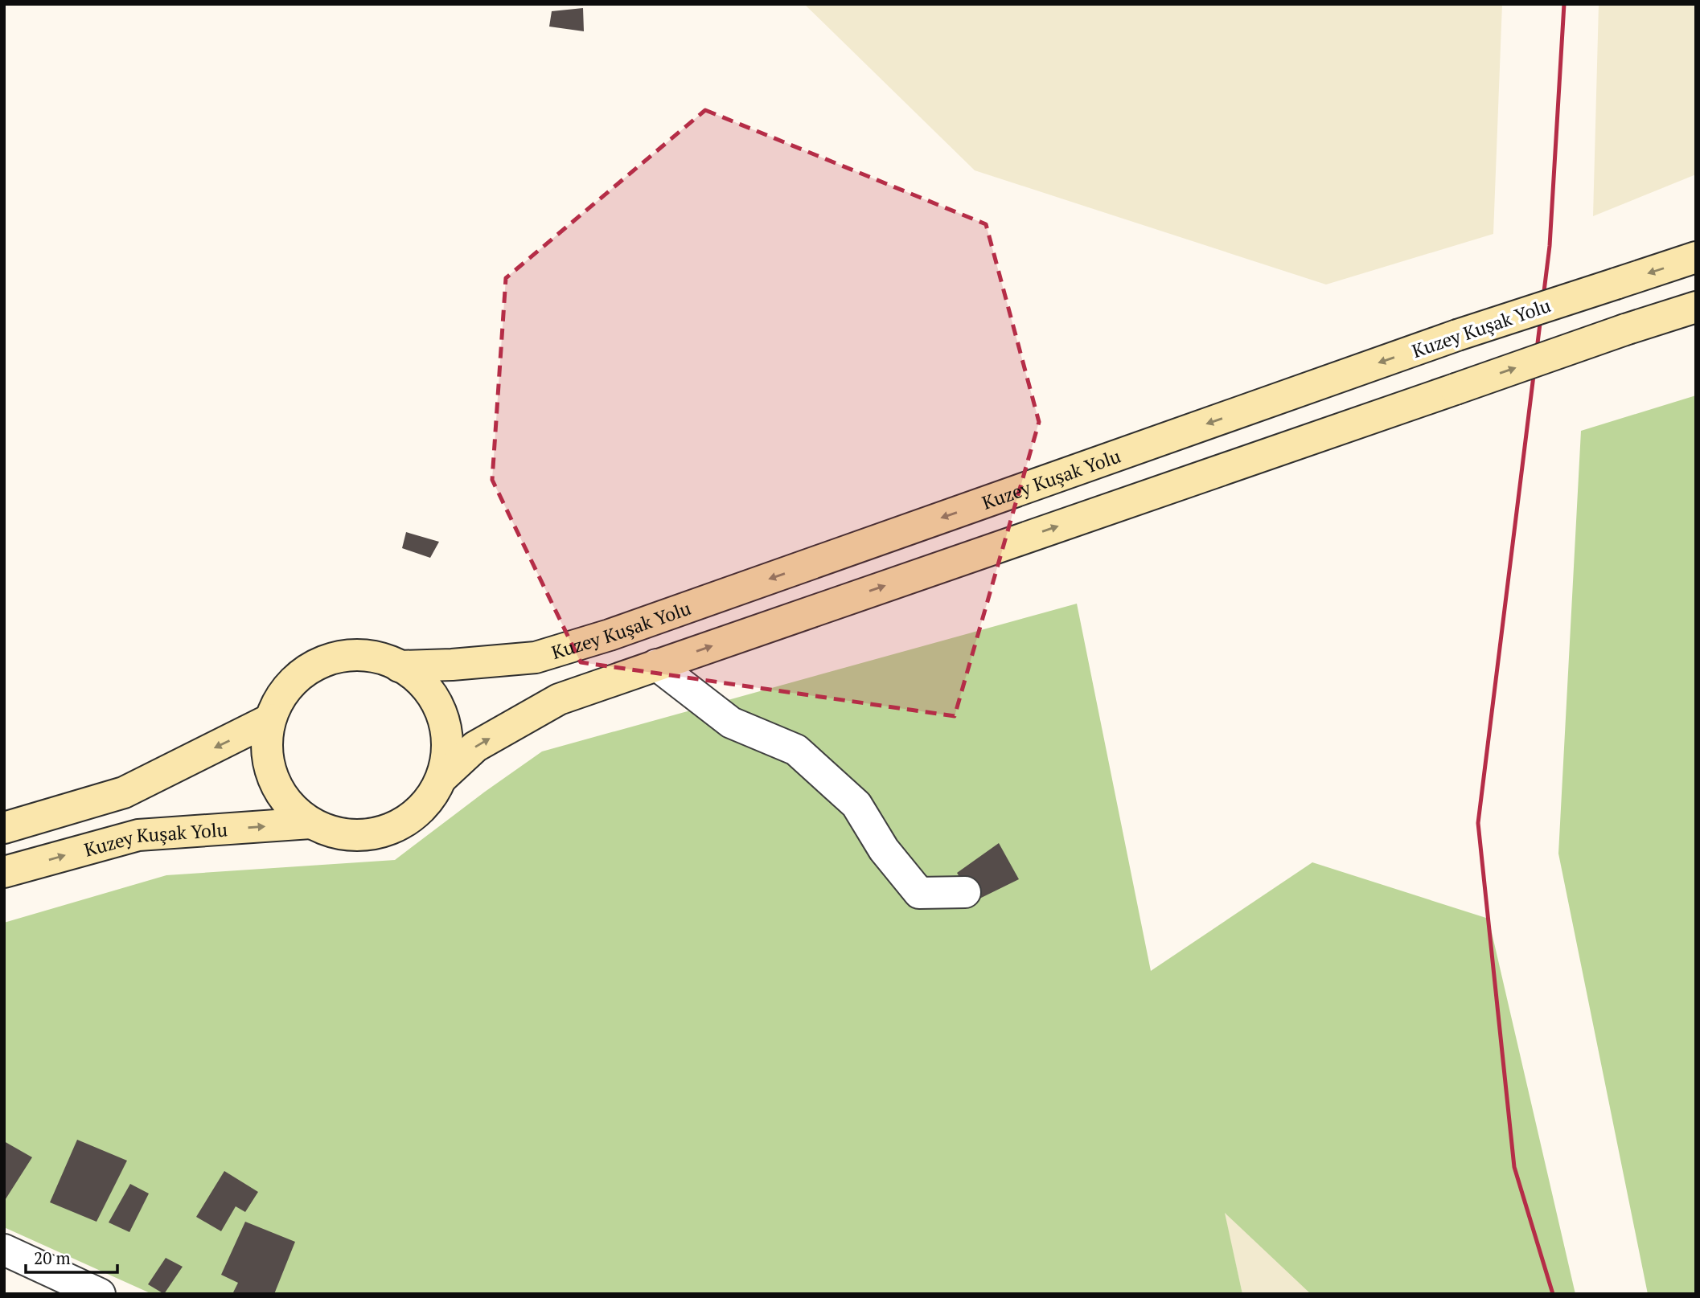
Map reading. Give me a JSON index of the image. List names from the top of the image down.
{
  "streets": {
    "main road": ["Kuzey Kuşak Yolu"]
  },
  "scale_bar": "20 m"
}
